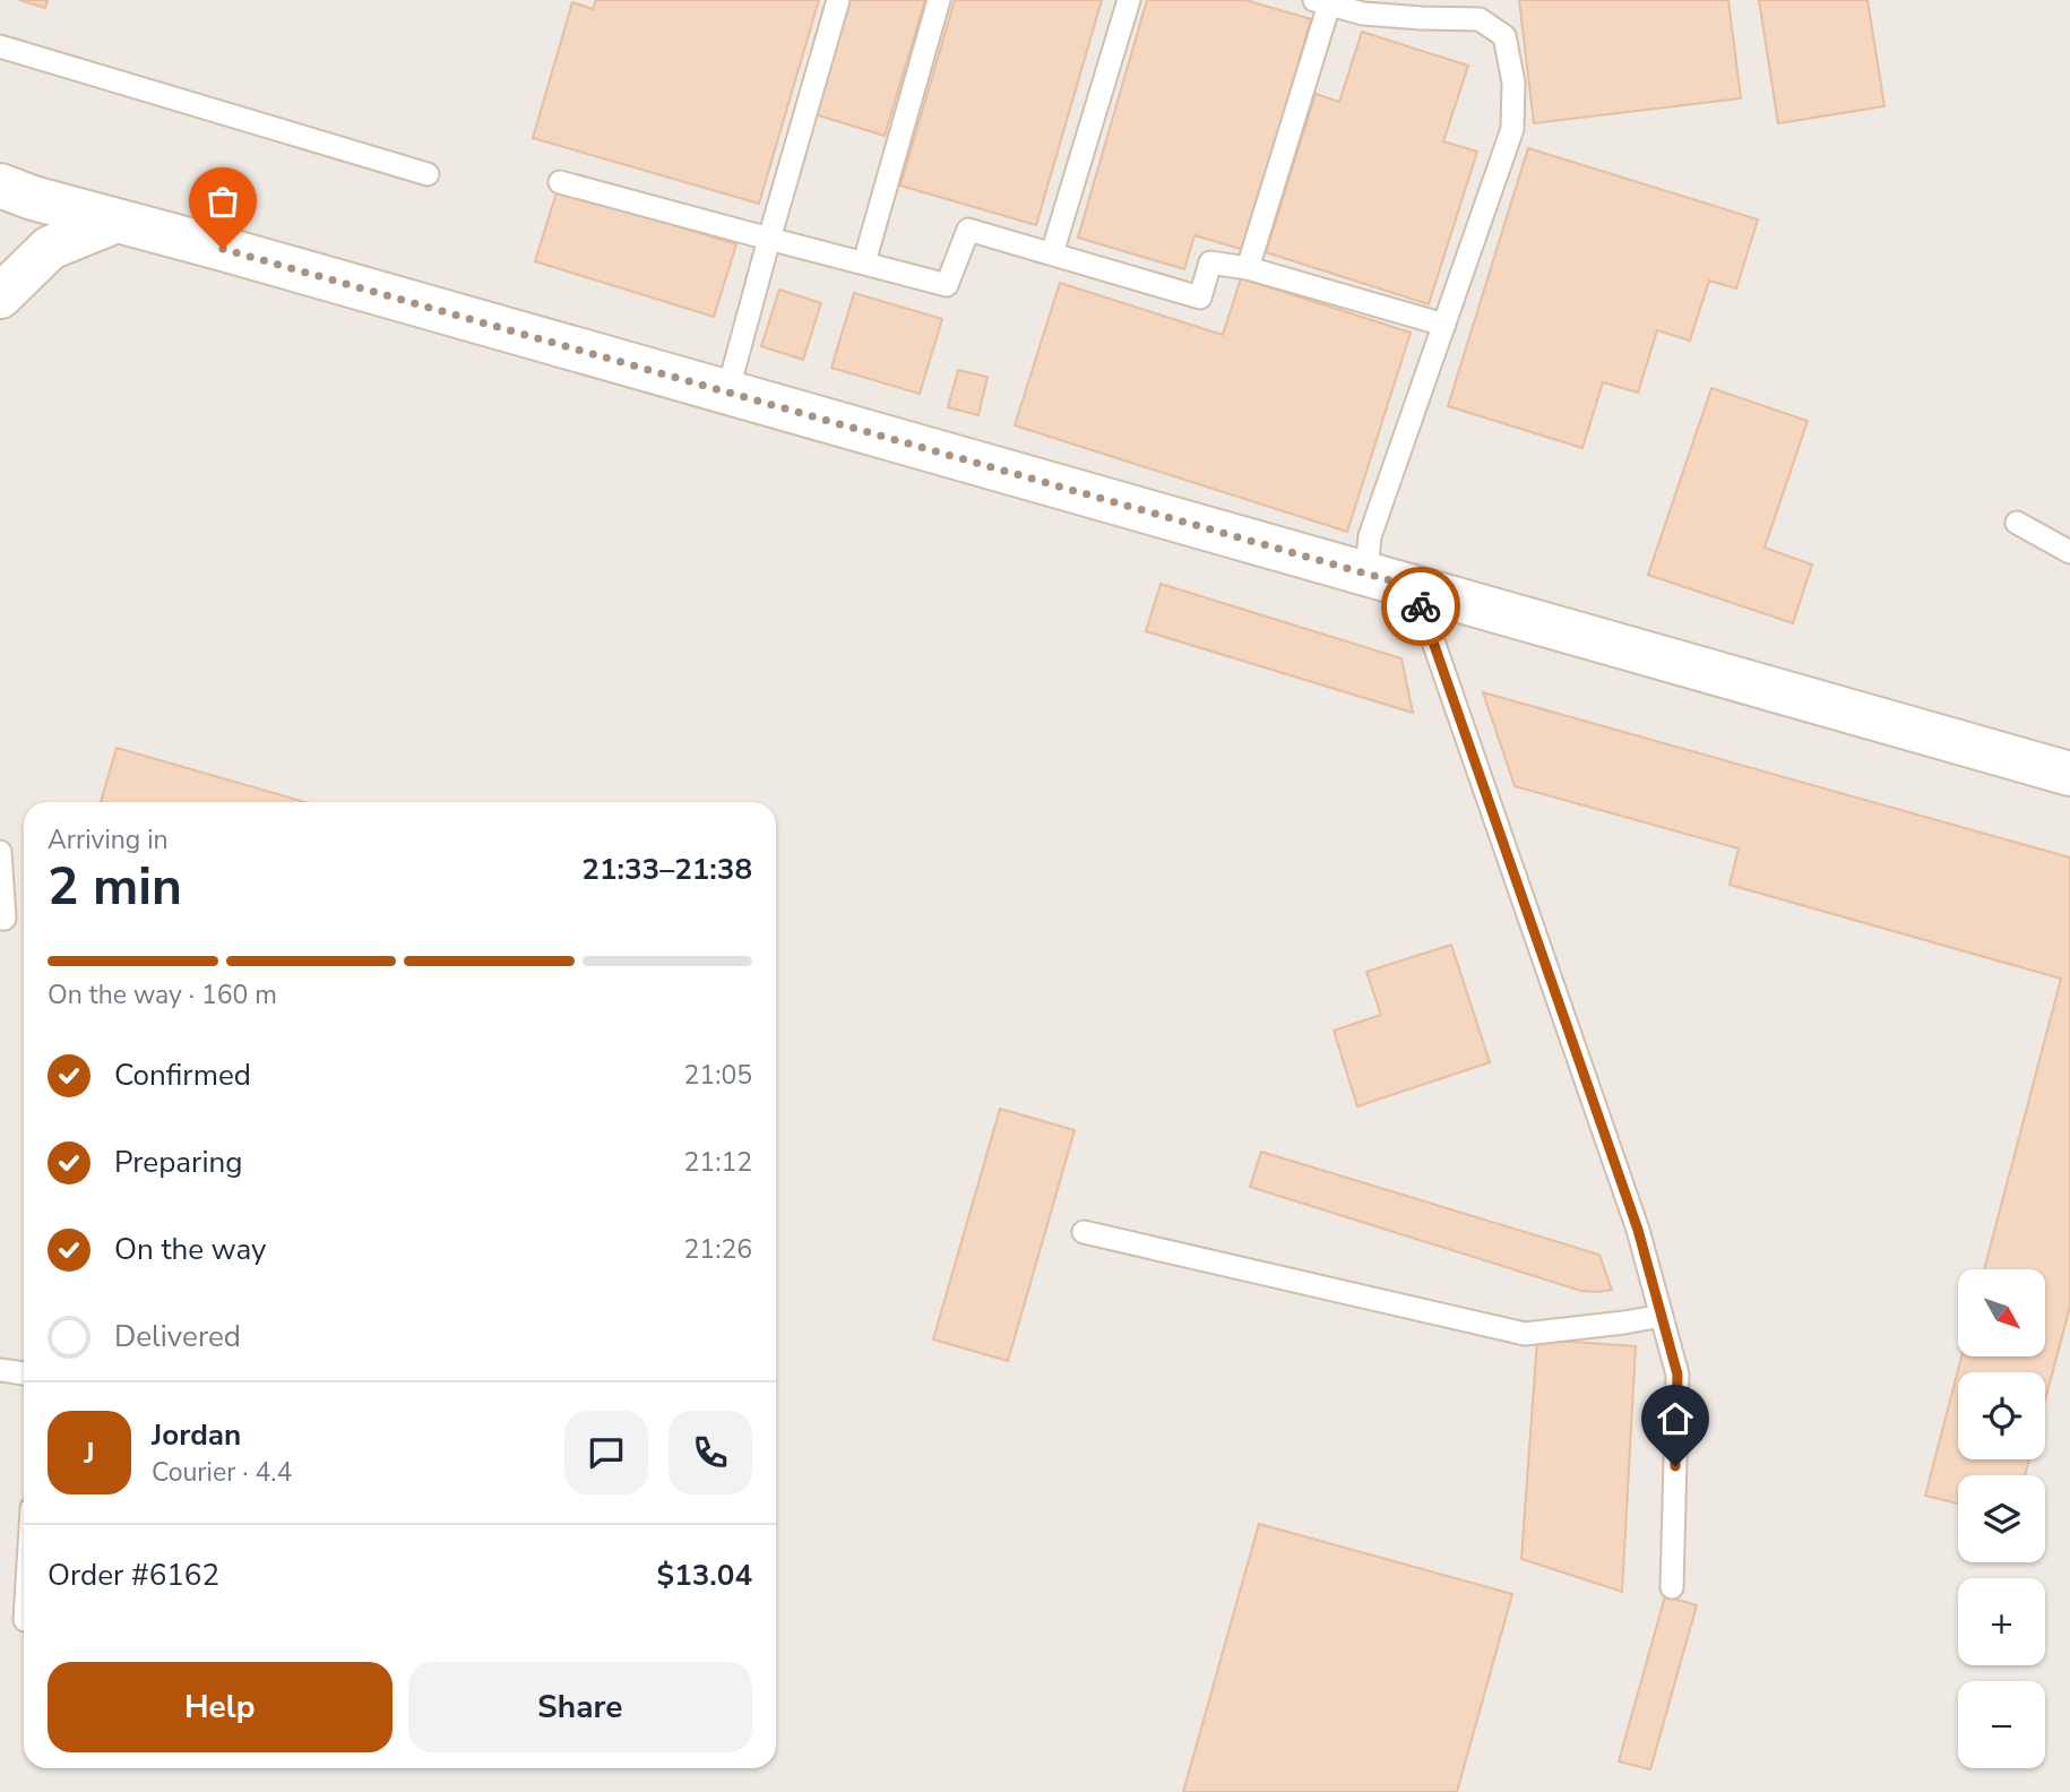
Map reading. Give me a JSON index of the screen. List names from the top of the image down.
{
  "north": "bottom right",
  "page": {
    "heading": ["2 min", "Arriving in", "21:33–21:38"],
    "panel": [
      "Jordan",
      "Courier · 4.4",
      "Order #6162",
      "$13.04"
    ],
    "bar": "On the way · 160 m",
    "list": [
      ["Confirmed", "21:05"],
      ["Preparing", "21:12"],
      ["On the way", "21:26"],
      "Delivered"
    ],
    "map_buttons": ["+", "−"],
    "round": "J",
    "buttons": ["Help", "Share"]
  }
}
